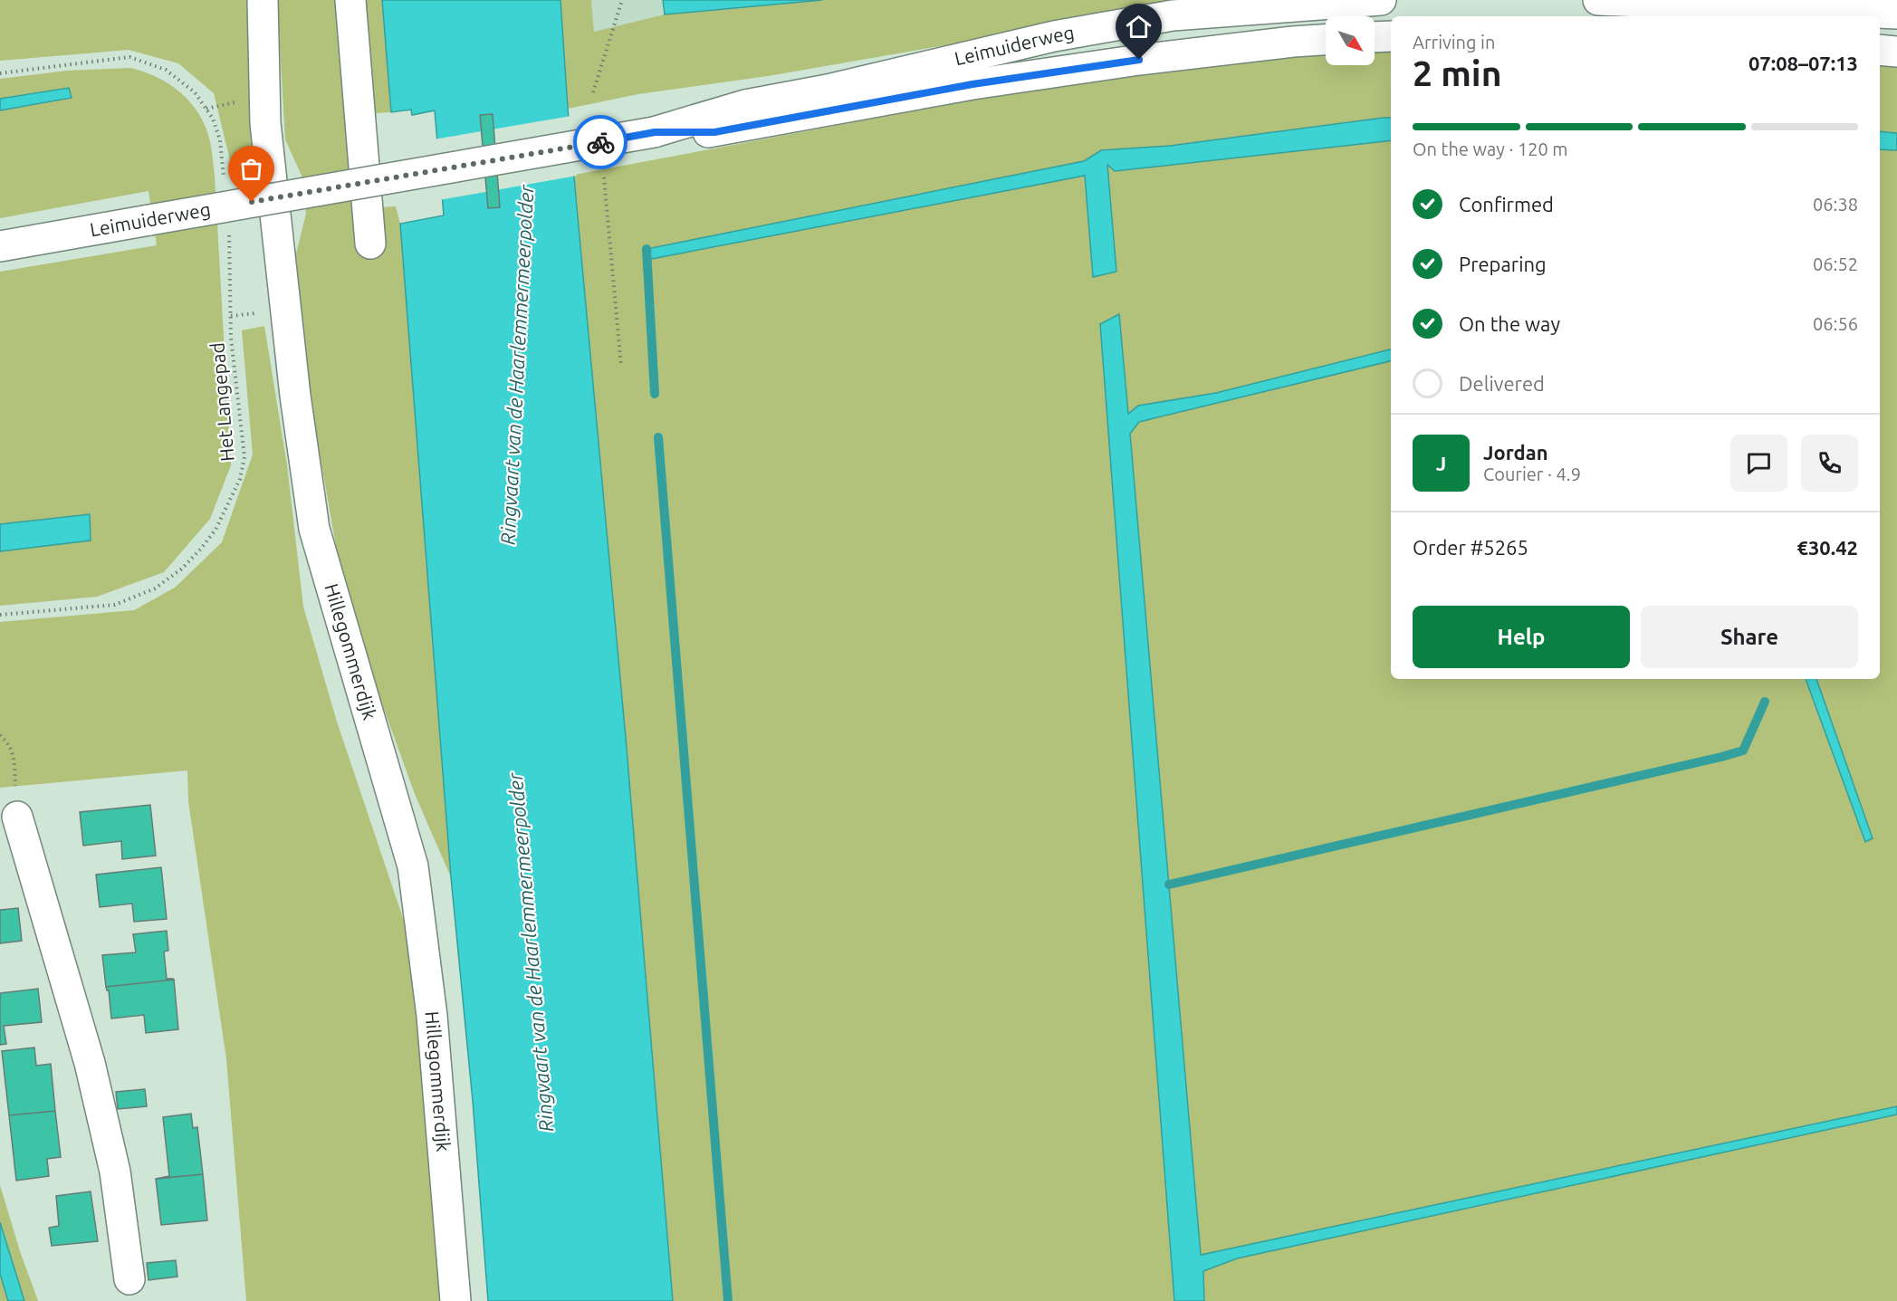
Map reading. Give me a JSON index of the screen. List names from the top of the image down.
{
  "streets": {
    "main road": ["Leimuiderweg", "Hillegommerdijk"],
    "path": ["Het Langepad"]
  },
  "water": ["Ringvaart van de Haarlemmermeerpolder"],
  "north": "bottom right",
  "page": {
    "heading": ["2 min", "Arriving in", "07:08–07:13"],
    "panel": [
      "Jordan",
      "Courier · 4.9",
      "Order #5265",
      "€30.42"
    ],
    "bar": "On the way · 120 m",
    "list": [
      ["Confirmed", "06:38"],
      ["Preparing", "06:52"],
      ["On the way", "06:56"],
      "Delivered"
    ],
    "round": "J",
    "buttons": ["Help", "Share"]
  }
}
